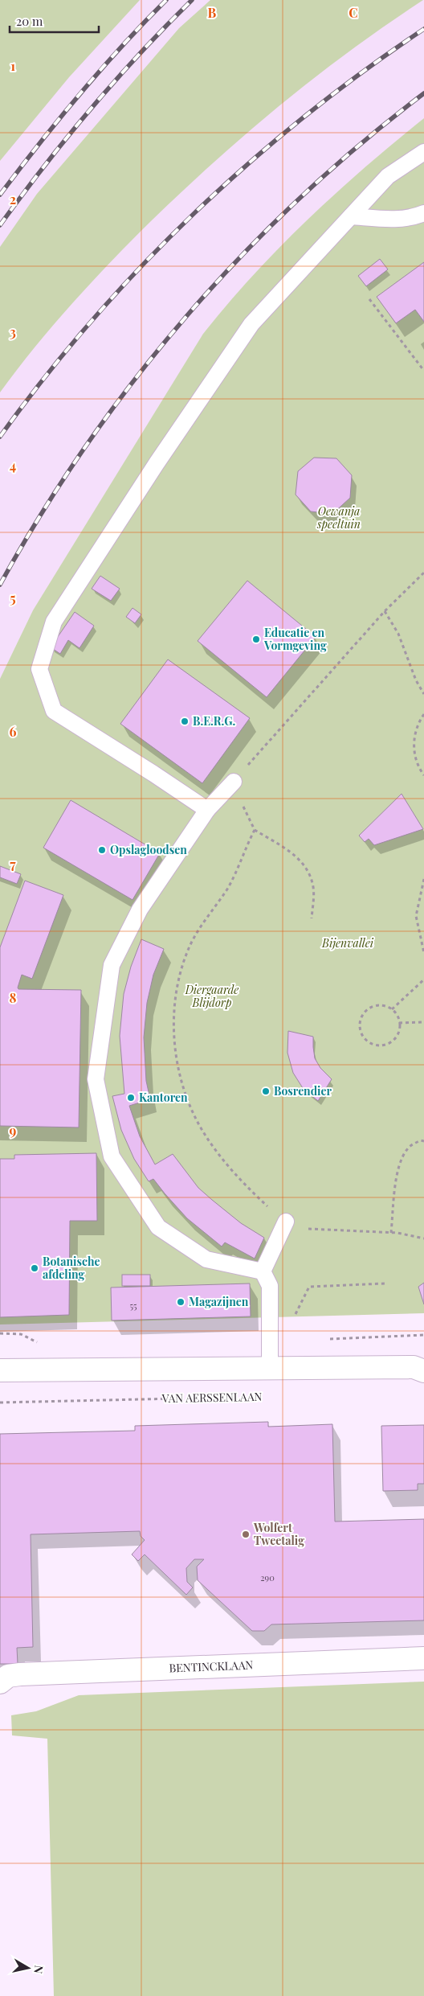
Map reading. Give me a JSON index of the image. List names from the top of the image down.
{
  "streets": {
    "street": ["BENTINCKLAAN"],
    "path": ["VAN AERSSENLAAN"]
  },
  "parks": ["Oewanja speeltuin", "Bijenvallei", "Diergaarde Blijdorp"],
  "places": [
    "Educatie en Vormgeving",
    "B.E.R.G.",
    "Opslagloodsen",
    "Bosrendier",
    "Kantoren",
    "Botanische afdeling",
    "Magazijnen",
    "Wolfert Tweetalig"
  ],
  "house_numbers": ["55", "290"],
  "scale_bar": "20 m",
  "north": "right",
  "grid": {
    "columns": ["B", "C"],
    "rows": [
      "1",
      "2",
      "3",
      "4",
      "5",
      "6",
      "7",
      "8",
      "9"
    ]
  }
}
